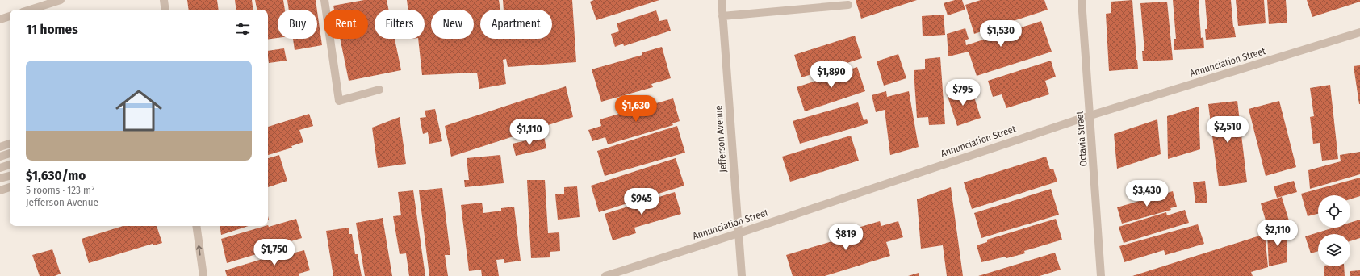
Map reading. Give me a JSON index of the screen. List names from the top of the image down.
{
  "streets": {
    "street": ["Annunciation Street", "Jefferson Avenue", "Octavia Street"]
  },
  "crossings": [
    ["Annunciation Street", "Jefferson Avenue"],
    ["Annunciation Street", "Octavia Street"]
  ],
  "page": {
    "chip": [
      "Buy",
      "Rent",
      "Filters",
      "New",
      "Apartment"
    ],
    "heading": "11 homes",
    "price": [
      "$1,530",
      "$1,890",
      "$795",
      "$1,630",
      "$2,510",
      "$1,110",
      "$3,430",
      "$945",
      "$2,110",
      "$819",
      "$1,750"
    ],
    "list": [
      {
        "name": "$1,630/mo",
        "note": "5 rooms · 123 m² · Jefferson Avenue"
      }
    ]
  }
}
